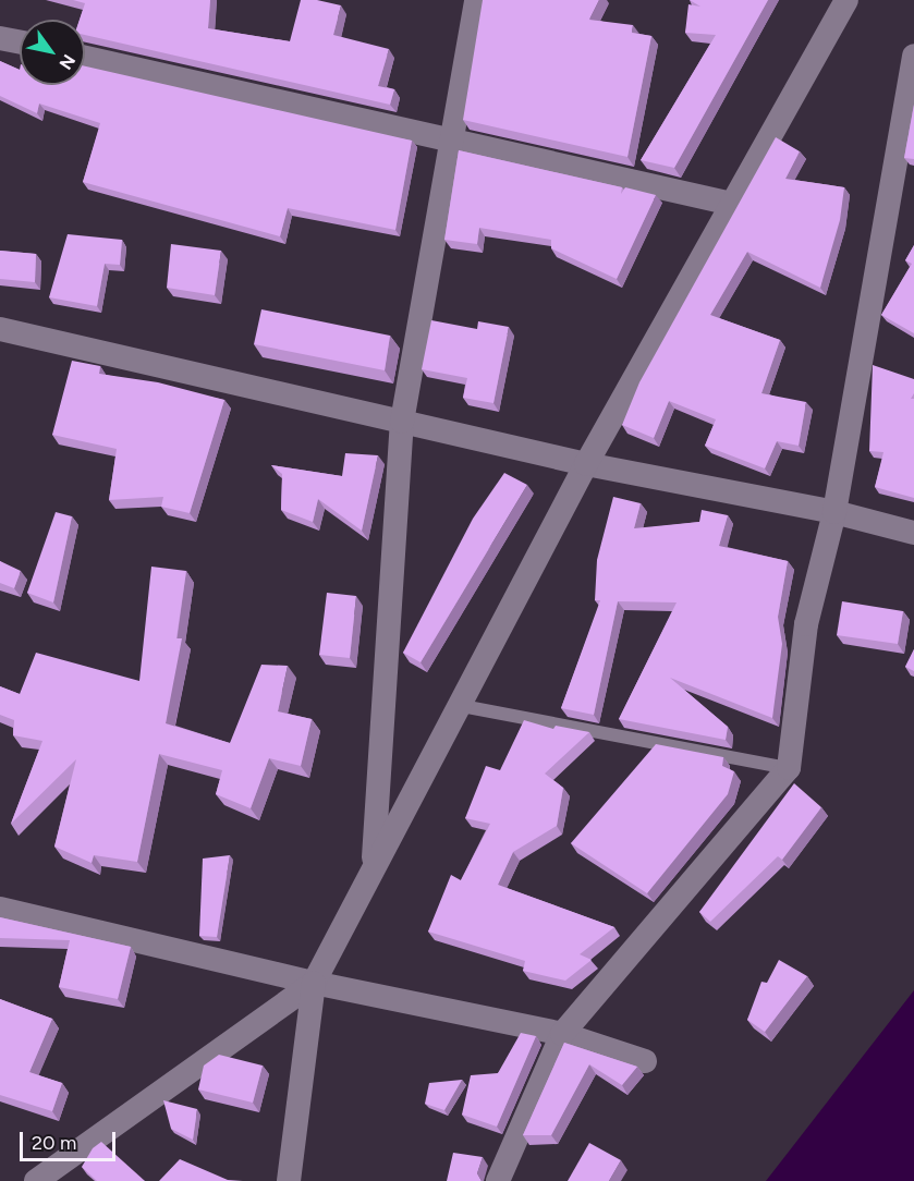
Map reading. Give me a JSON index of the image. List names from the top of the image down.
{
  "scale_bar": "20 m",
  "north": "bottom right"
}
